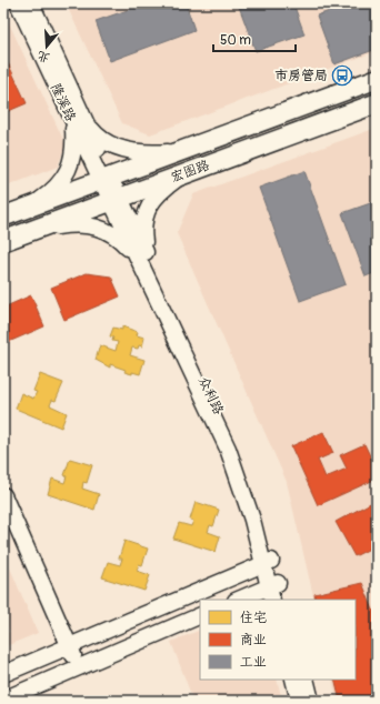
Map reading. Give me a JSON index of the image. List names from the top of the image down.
{
  "streets": {
    "main road": ["宏图路"],
    "street": ["隆溪路", "众利路"]
  },
  "crossings": [
    ["隆溪路", "宏图路"],
    ["隆溪路", "众利路"],
    ["宏图路", "众利路"]
  ],
  "places": {
    "bus stop": ["市房管局"]
  },
  "legend": ["住宅", "商业", "工业"],
  "scale_bar": "50 m",
  "north": "bottom"
}
